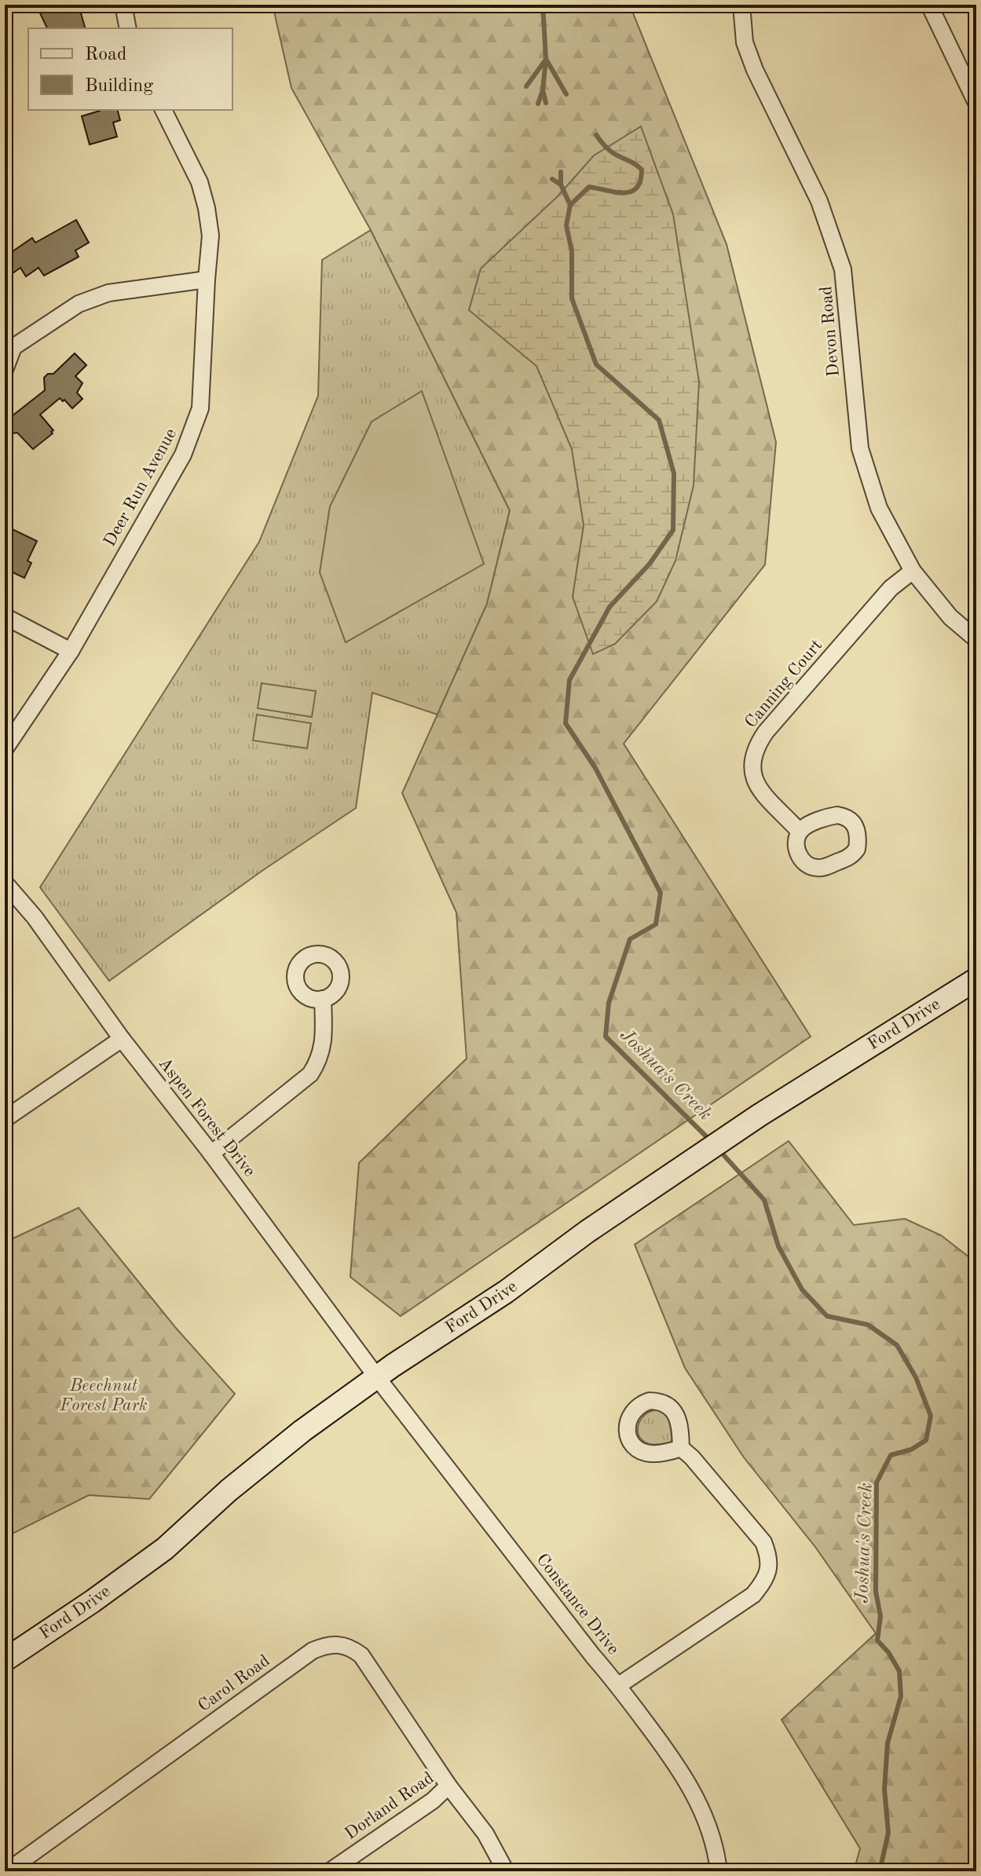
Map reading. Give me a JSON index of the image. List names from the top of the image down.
{
  "streets": {
    "main road": ["Ford Drive"],
    "street": [
      "Devon Road",
      "Deer Run Avenue",
      "Canning Court",
      "Aspen Forest Drive",
      "Constance Drive",
      "Carol Road",
      "Dorland Road"
    ]
  },
  "crossings": [
    ["Devon Road", "Canning Court"],
    ["Ford Drive", "Aspen Forest Drive"],
    ["Ford Drive", "Constance Drive"],
    ["Aspen Forest Drive", "Constance Drive"],
    ["Carol Road", "Dorland Road"]
  ],
  "water": ["Joshua's Creek"],
  "parks": ["Beechnut Forest Park"],
  "legend": ["Road", "Building"]
}
